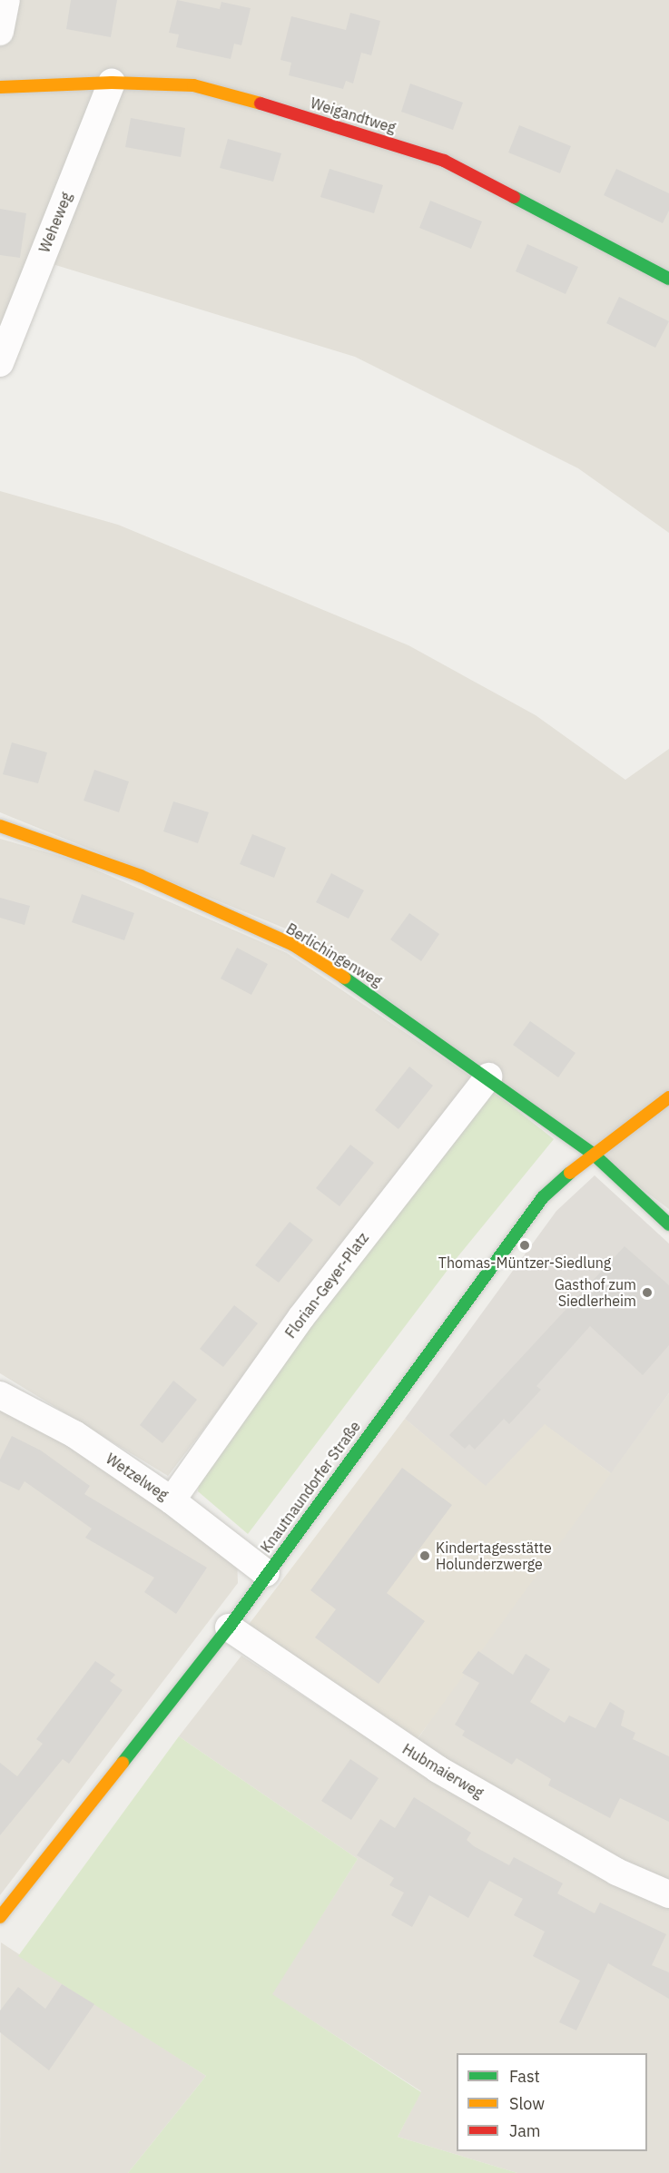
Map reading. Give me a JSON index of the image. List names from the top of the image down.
{
  "streets": {
    "street": [
      "Weigandtweg",
      "Weheweg",
      "Berlichingenweg",
      "Florian-Geyer-Platz",
      "Wetzelweg",
      "Knautnaundorfer Straße",
      "Hubmaierweg"
    ]
  },
  "crossings": [
    ["Weigandtweg", "Weheweg"],
    ["Berlichingenweg", "Florian-Geyer-Platz"],
    ["Berlichingenweg", "Knautnaundorfer Straße"],
    ["Florian-Geyer-Platz", "Wetzelweg"],
    ["Wetzelweg", "Knautnaundorfer Straße"],
    ["Knautnaundorfer Straße", "Hubmaierweg"]
  ],
  "places": ["Thomas-Müntzer-Siedlung", "Gasthof zum Siedlerheim", "Kindertagesstätte Holunderzwerge"],
  "legend": ["Fast", "Slow", "Jam"]
}
